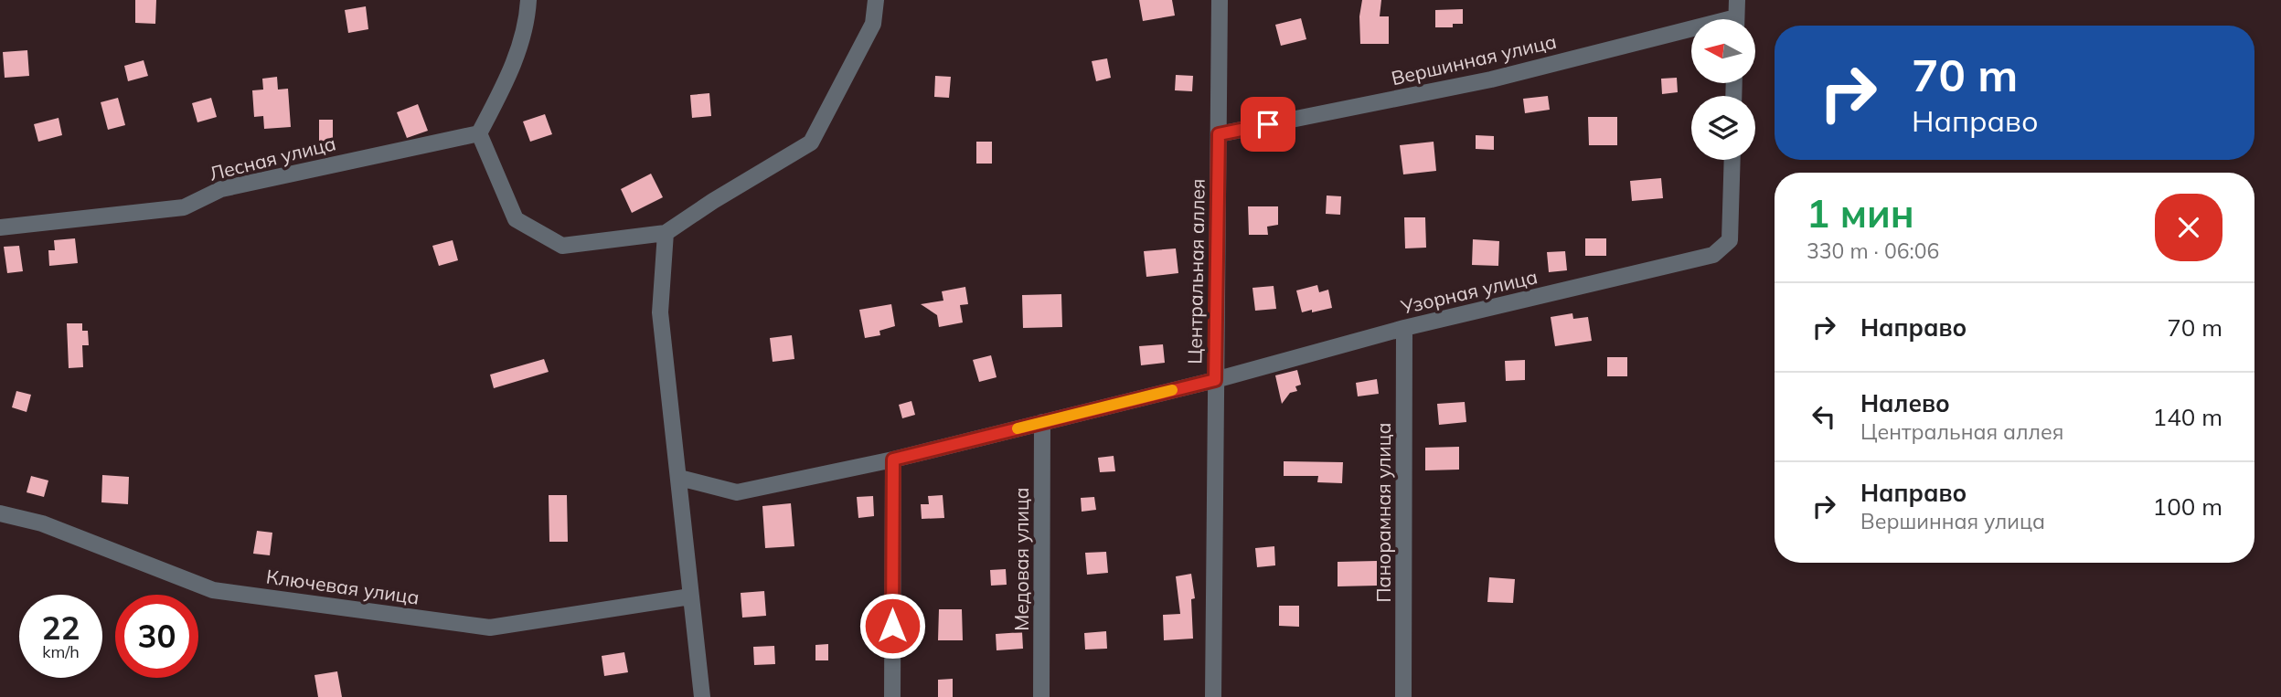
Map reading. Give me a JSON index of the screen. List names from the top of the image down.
{
  "streets": {
    "street": [
      "Вершинная улица",
      "Лесная улица",
      "Центральная аллея",
      "Узорная улица",
      "Панорамная улица",
      "Медовая улица",
      "Ключевая улица"
    ]
  },
  "crossings": [
    ["Вершинная улица", "Центральная аллея"],
    ["Центральная аллея", "Узорная улица"],
    ["Узорная улица", "Панорамная улица"],
    ["Узорная улица", "Медовая улица"]
  ],
  "north": "left",
  "page": {
    "turn": ["70 m", "Направо"],
    "heading": ["1 мин", "330 m · 06:06"],
    "list": [
      {
        "name": "Направо",
        "value": "70 m"
      },
      {
        "name": "Налево",
        "note": "Центральная аллея",
        "value": "140 m"
      },
      {
        "name": "Направо",
        "note": "Вершинная улица",
        "value": "100 m"
      }
    ],
    "speed": "22 km/h",
    "limit": "30"
  }
}
